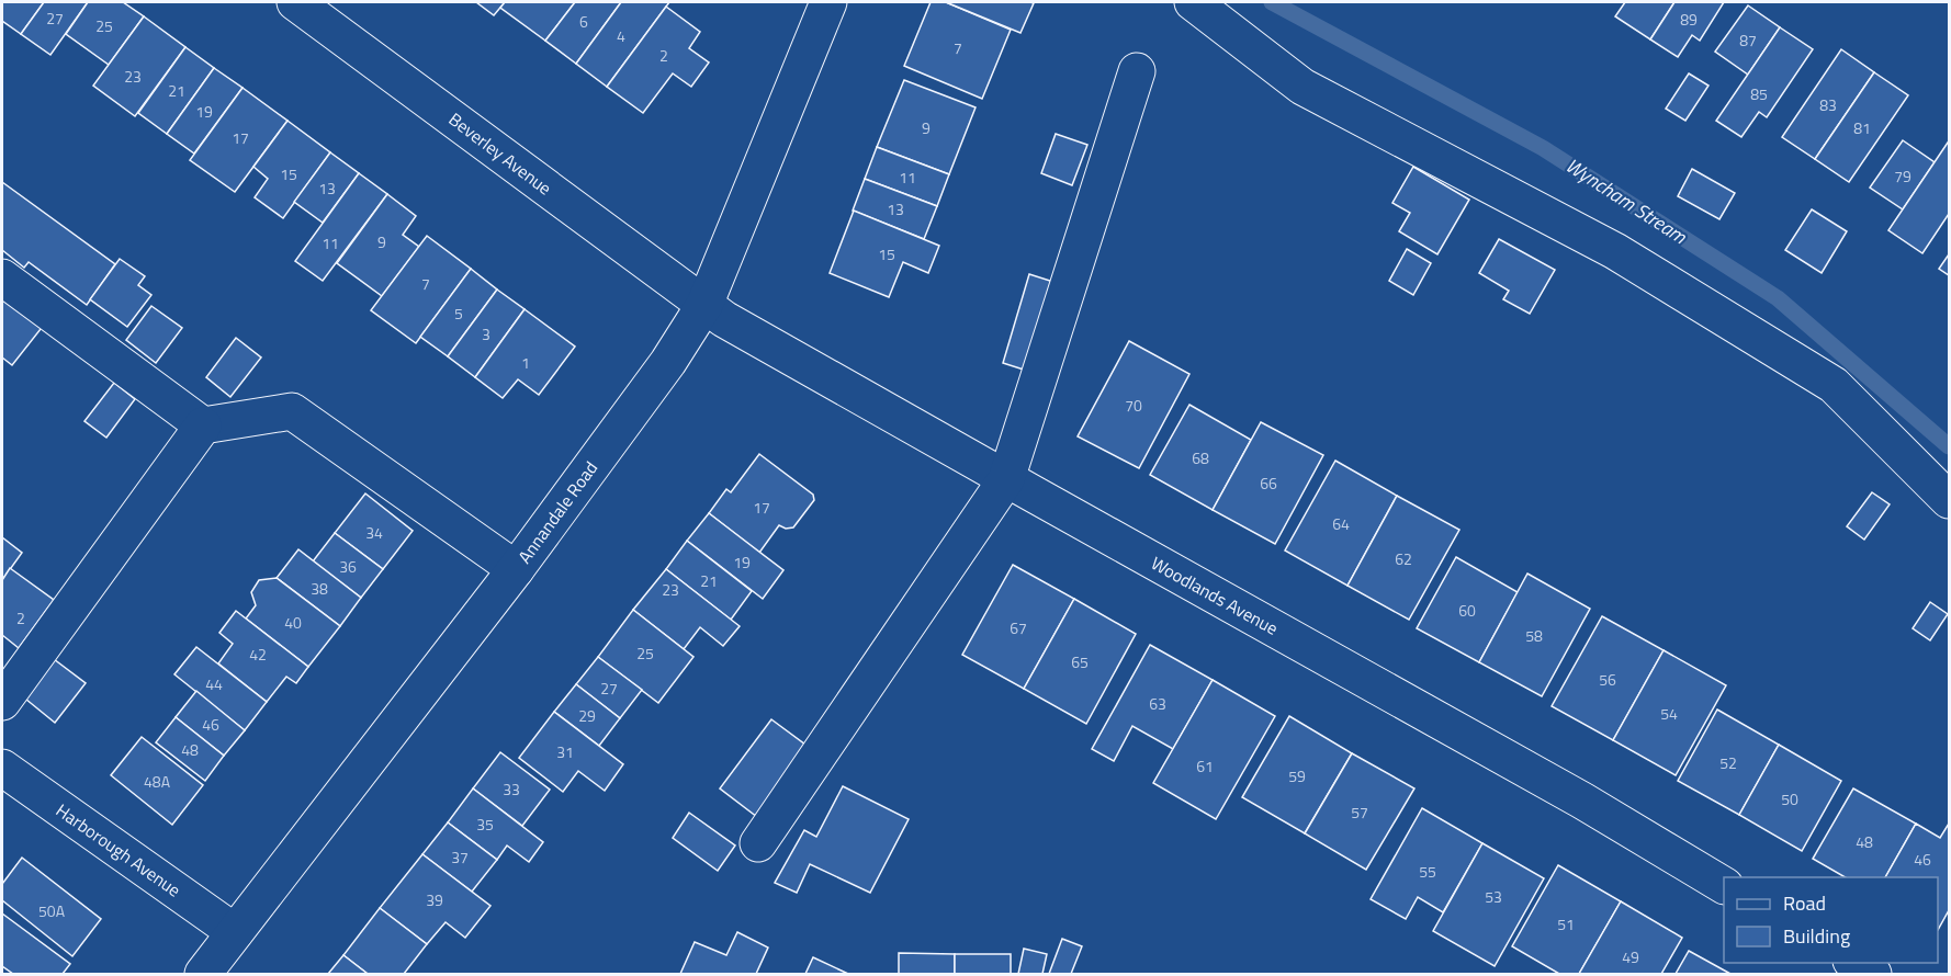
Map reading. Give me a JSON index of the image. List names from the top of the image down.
{
  "streets": {
    "street": [
      "Beverley Avenue",
      "Annandale Road",
      "Woodlands Avenue",
      "Harborough Avenue"
    ]
  },
  "crossings": [
    ["Beverley Avenue", "Annandale Road"],
    ["Beverley Avenue", "Woodlands Avenue"],
    ["Annandale Road", "Woodlands Avenue"],
    ["Annandale Road", "Harborough Avenue"]
  ],
  "water": ["Wyncham Stream"],
  "house_numbers": [
    "27",
    "89",
    "6",
    "25",
    "4",
    "87",
    "7",
    "2",
    "23",
    "21",
    "85",
    "83",
    "19",
    "9",
    "81",
    "17",
    "15",
    "79",
    "11",
    "13",
    "13",
    "9",
    "11",
    "15",
    "7",
    "5",
    "3",
    "1",
    "70",
    "68",
    "66",
    "17",
    "64",
    "34",
    "62",
    "19",
    "36",
    "21",
    "38",
    "23",
    "60",
    "2",
    "40",
    "67",
    "58",
    "25",
    "42",
    "65",
    "56",
    "44",
    "27",
    "63",
    "54",
    "29",
    "46",
    "48",
    "31",
    "52",
    "61",
    "59",
    "48A",
    "33",
    "50",
    "57",
    "35",
    "48",
    "37",
    "46",
    "55",
    "53",
    "39",
    "50A",
    "51",
    "49"
  ],
  "legend": ["Road", "Building"]
}
